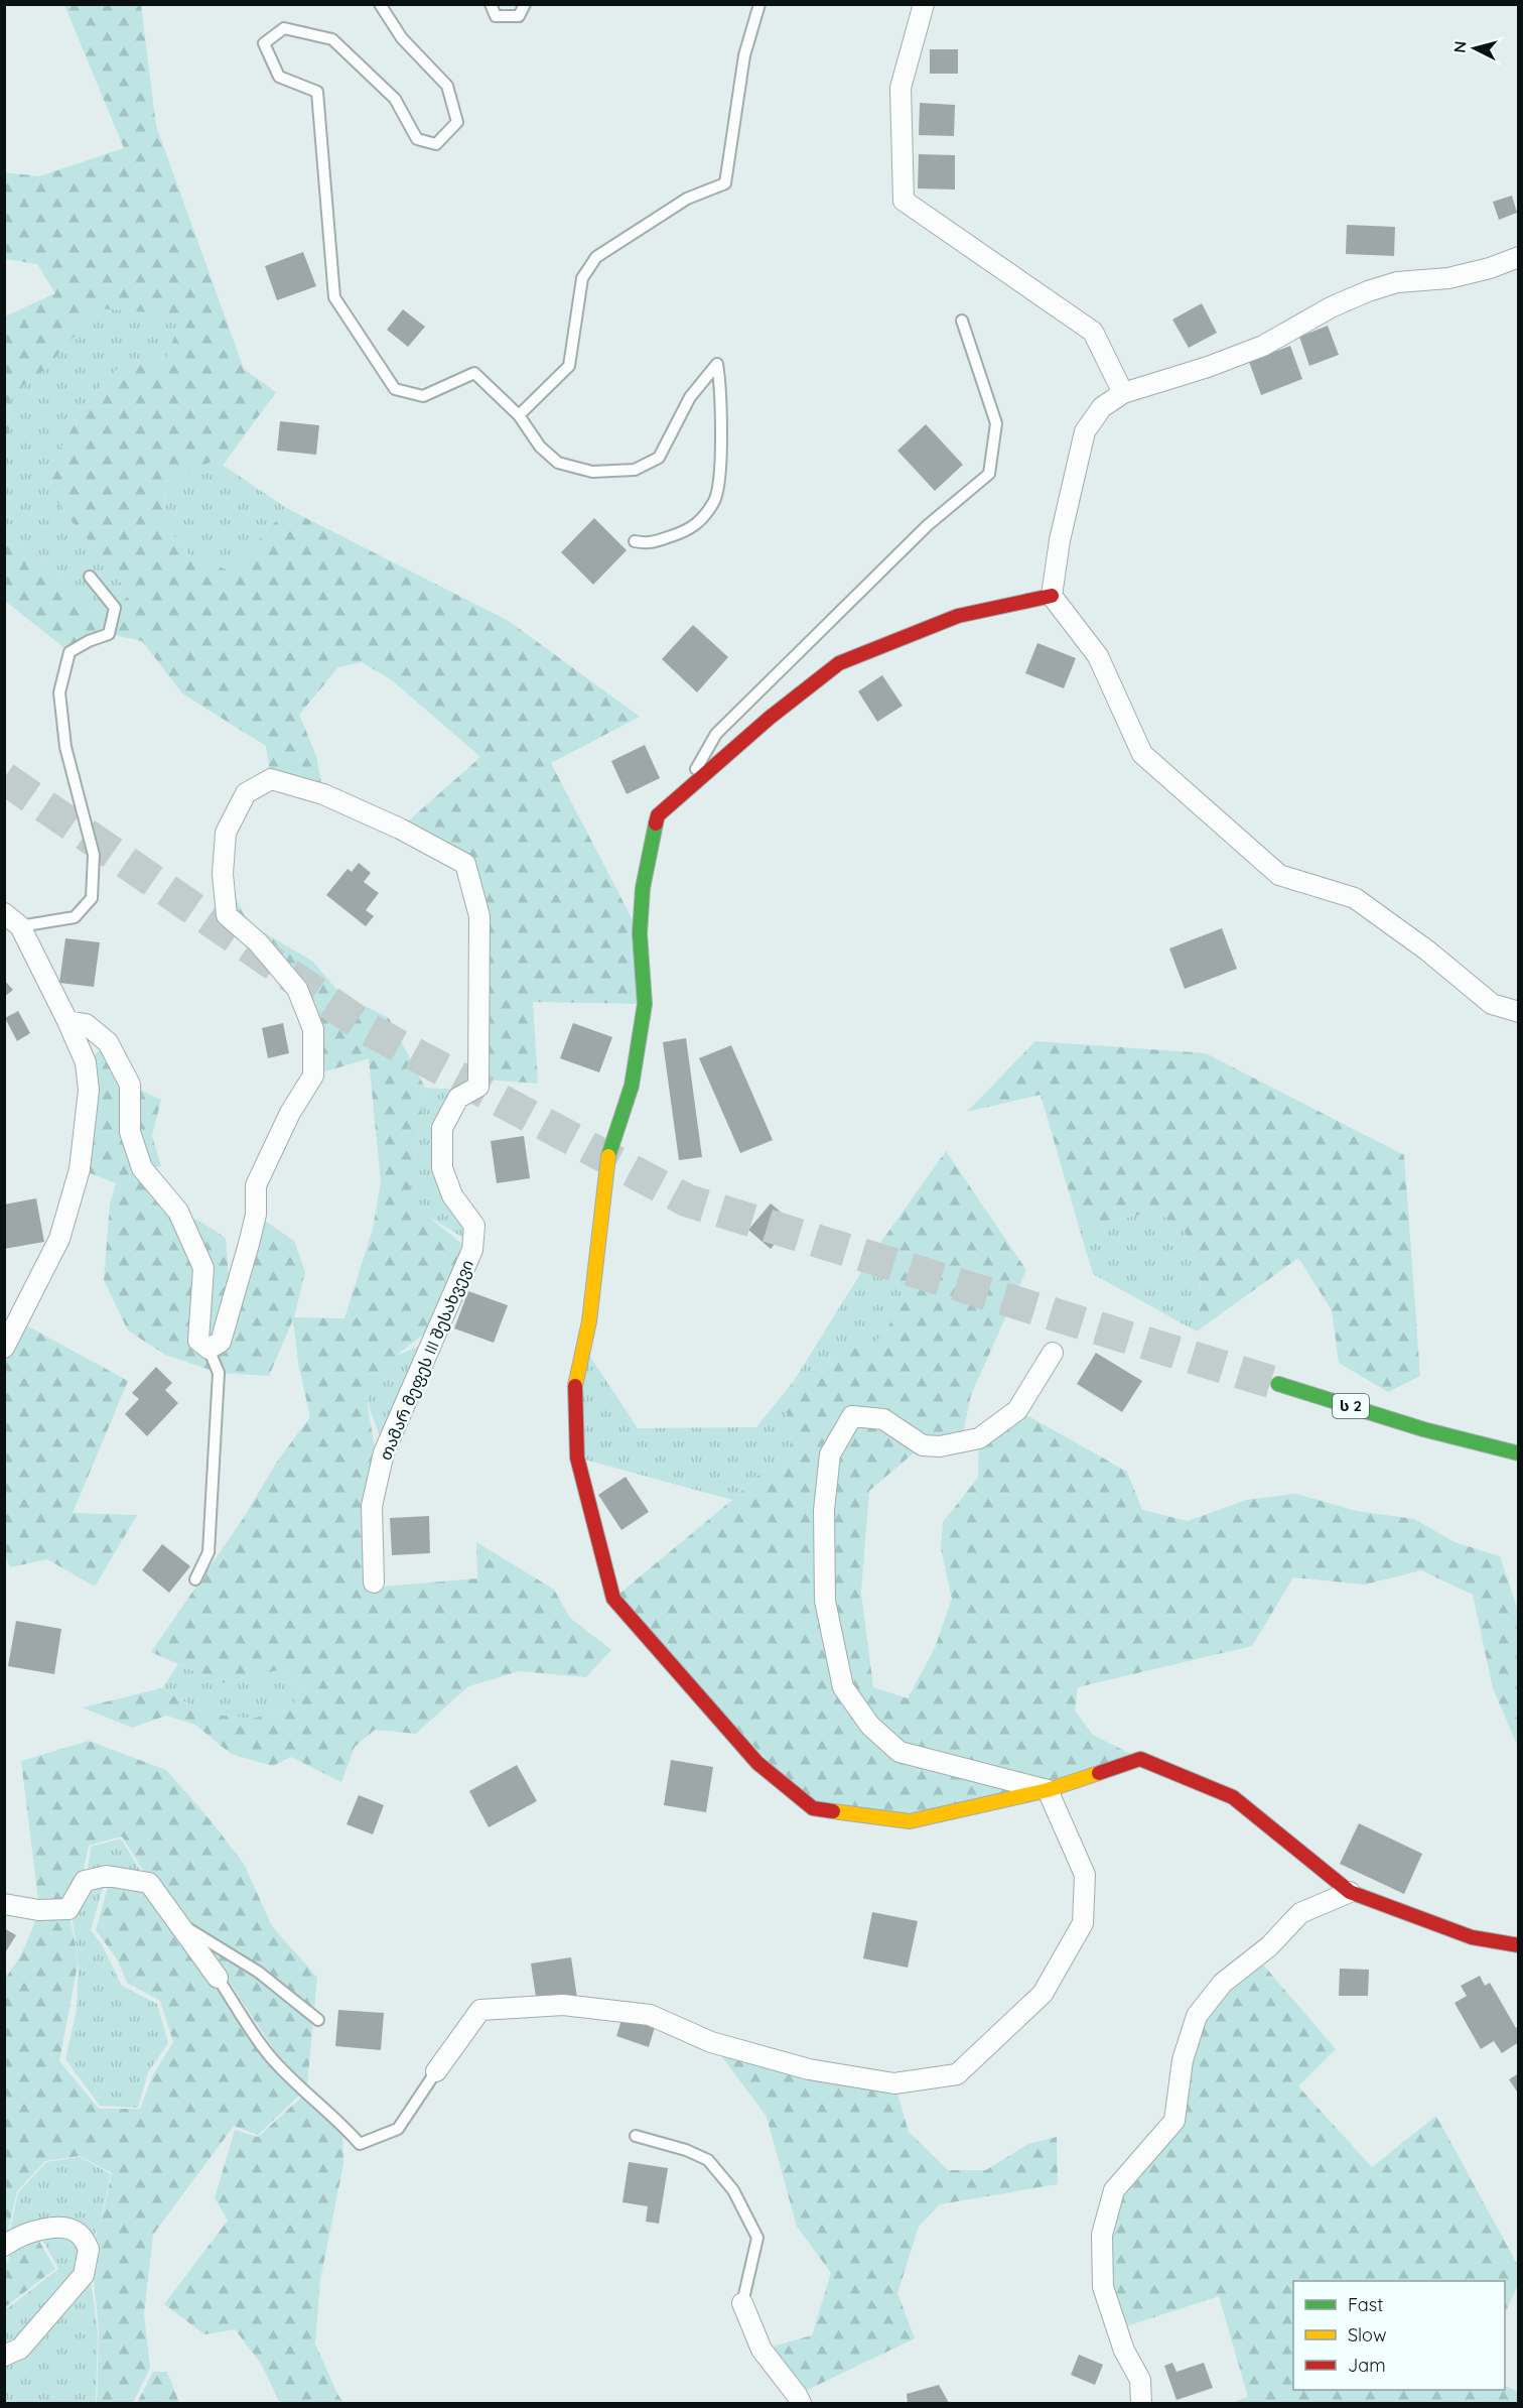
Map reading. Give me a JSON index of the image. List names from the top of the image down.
{
  "streets": {
    "main road": ["ს 2"],
    "street": ["თამარ მეფეს III შესახვევი"]
  },
  "legend": ["Fast", "Slow", "Jam"],
  "north": "left"
}
